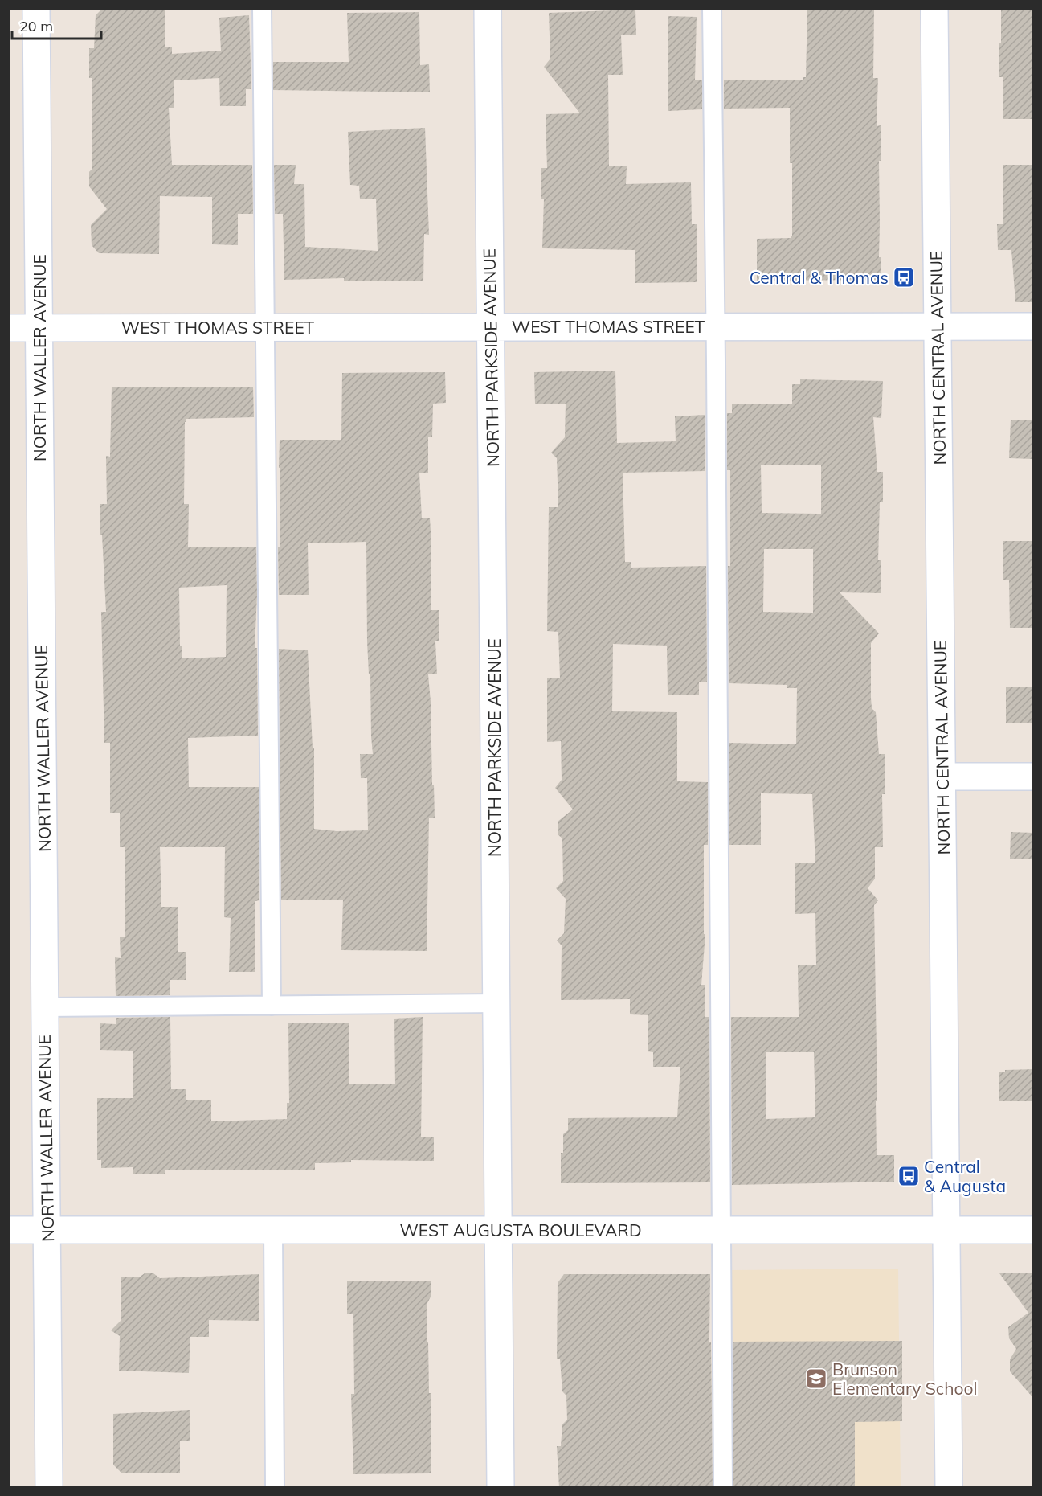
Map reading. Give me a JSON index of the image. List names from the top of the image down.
{
  "streets": {
    "street": [
      "WEST THOMAS STREET",
      "NORTH WALLER AVENUE",
      "NORTH PARKSIDE AVENUE",
      "NORTH CENTRAL AVENUE",
      "WEST AUGUSTA BOULEVARD"
    ]
  },
  "crossings": [
    ["WEST THOMAS STREET", "NORTH WALLER AVENUE"],
    ["WEST THOMAS STREET", "NORTH PARKSIDE AVENUE"],
    ["WEST THOMAS STREET", "NORTH CENTRAL AVENUE"],
    ["NORTH WALLER AVENUE", "WEST AUGUSTA BOULEVARD"],
    ["NORTH PARKSIDE AVENUE", "WEST AUGUSTA BOULEVARD"],
    ["NORTH CENTRAL AVENUE", "WEST AUGUSTA BOULEVARD"]
  ],
  "places": {
    "bus stop": ["Central & Thomas", "Central & Augusta"],
    "school or university": ["Brunson Elementary School"]
  },
  "scale_bar": "20 m"
}
